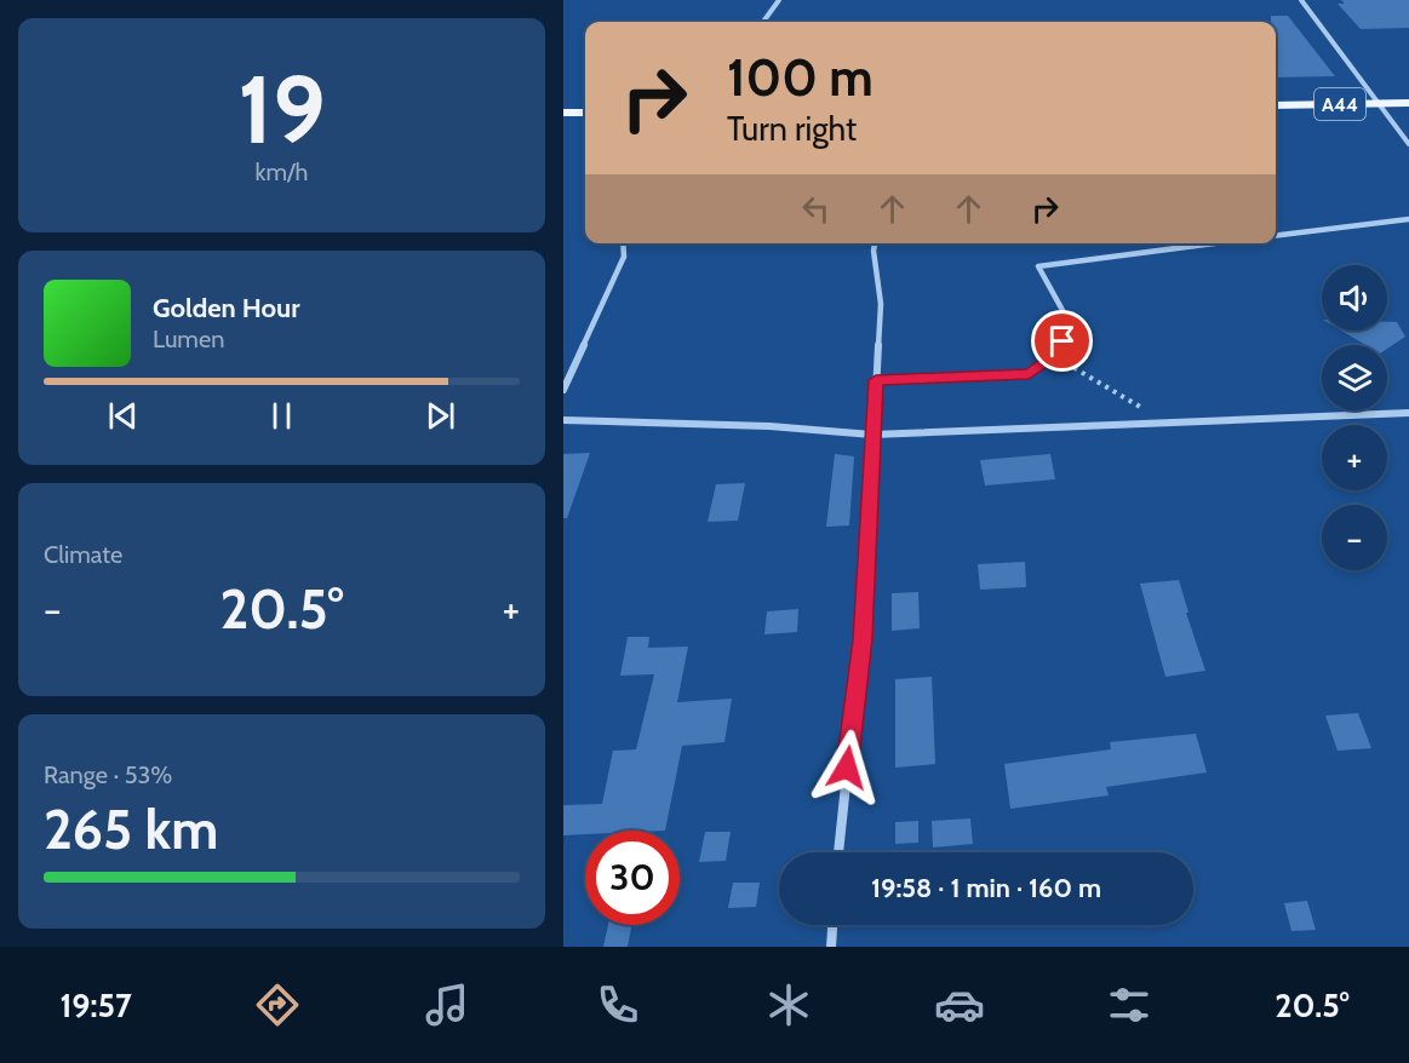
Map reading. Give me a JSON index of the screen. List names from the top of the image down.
{
  "streets": {
    "main road": ["A44"]
  },
  "page": {
    "tile": [
      ["19", "km/h"],
      "Climate",
      ["Range · 53%", "265 km"]
    ],
    "turn": ["100 m", "Turn right"],
    "map_buttons": ["+", "−"],
    "song": ["Golden Hour", "Lumen"],
    "heat": ["−", "20.5°", "+"],
    "limit": "30",
    "trip": "19:58 · 1 min · 160 m",
    "tabs": ["19:57", "20.5°"]
  }
}
